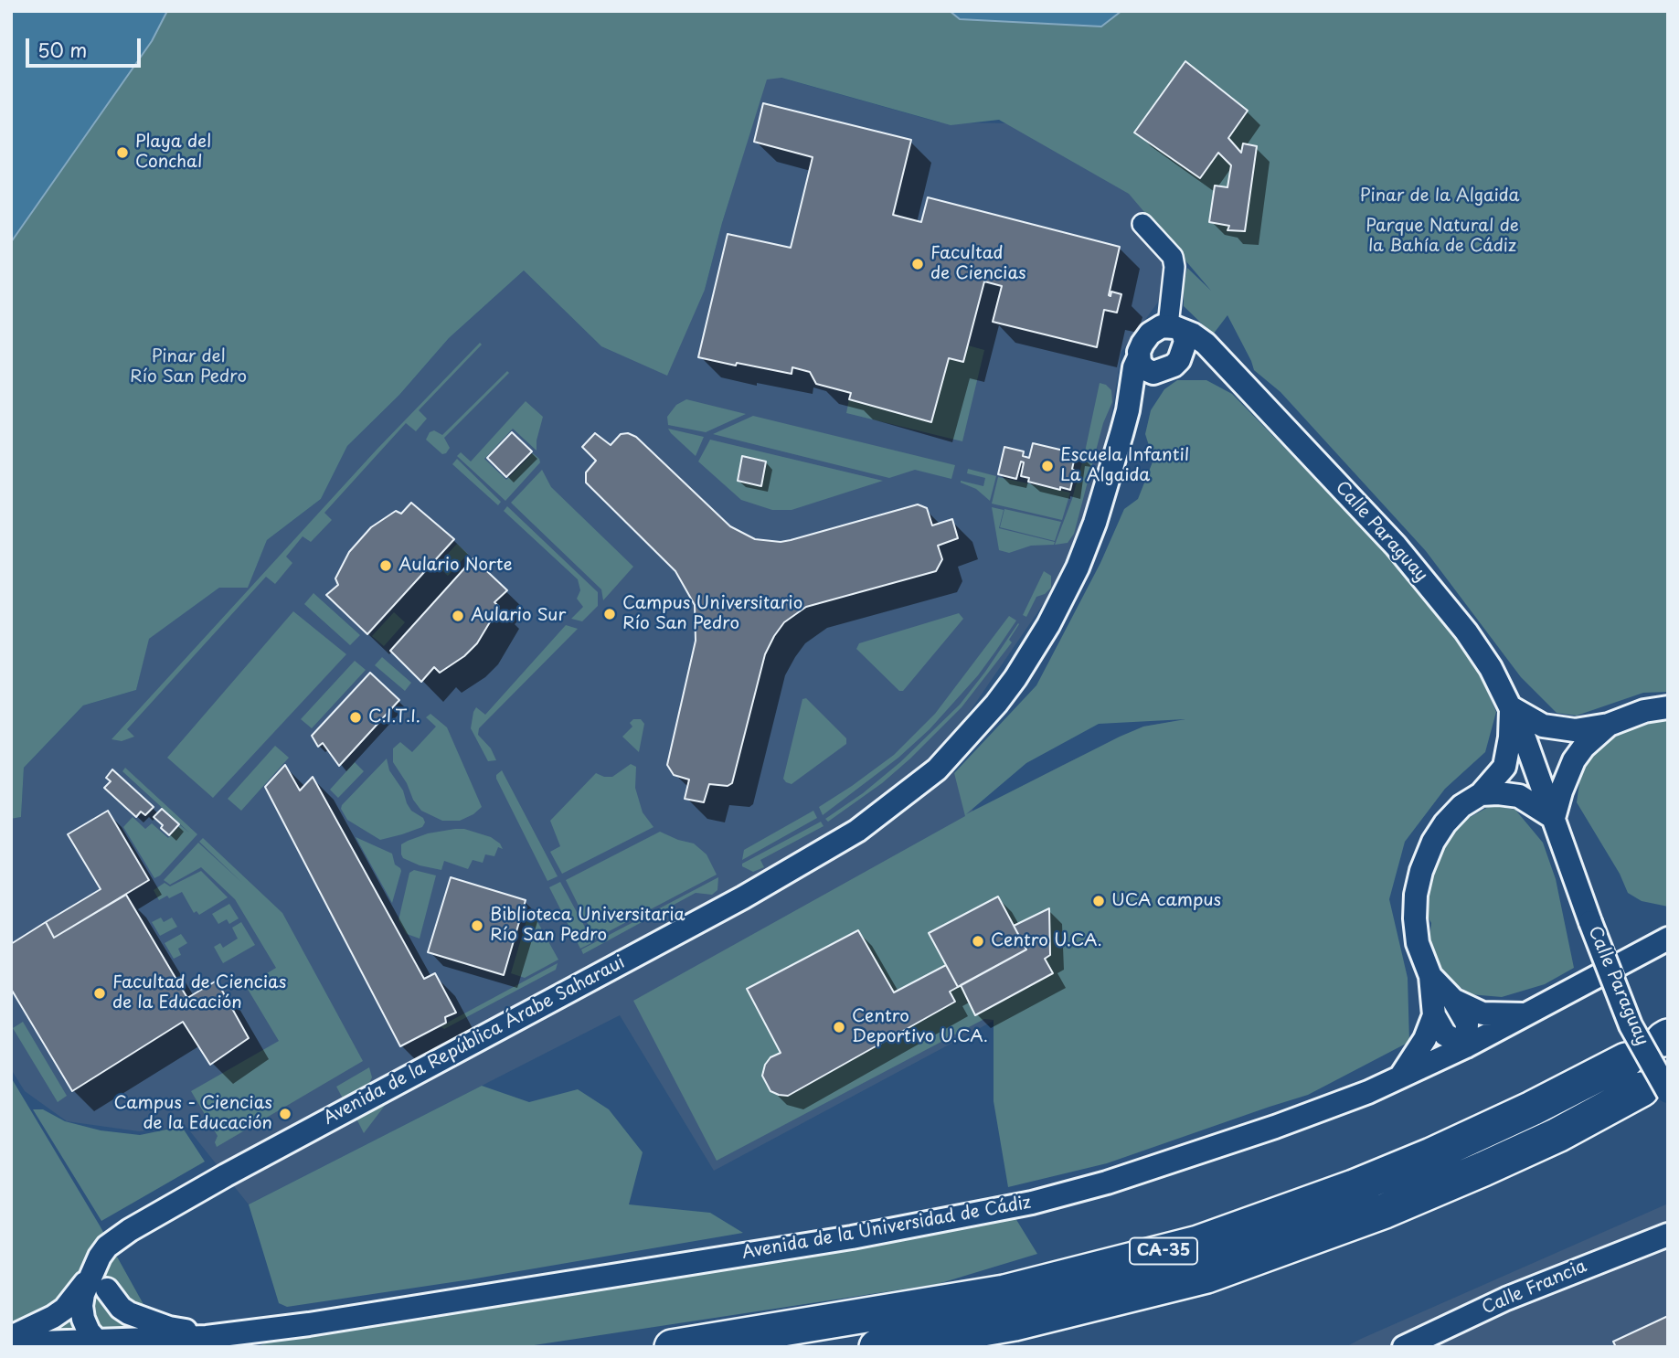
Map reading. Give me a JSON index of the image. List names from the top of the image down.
{
  "streets": {
    "highway": ["CA-35"],
    "street": [
      "Calle Paraguay",
      "Avenida de la República Árabe Saharaui",
      "Avenida de la Universidad de Cádiz",
      "Calle Francia"
    ]
  },
  "crossings": [
    ["Calle Paraguay", "CA-35"]
  ],
  "parks": ["Pinar de la Algaida", "Parque Natural de la Bahía de Cádiz", "Pinar del Río San Pedro"],
  "places": [
    "Playa del Conchal",
    "Facultad de Ciencias",
    "Escuela Infantil La Algaida",
    "Aulario Norte",
    "Campus Universitario Río San Pedro",
    "Aulario Sur",
    "C.I.T.I.",
    "UCA campus",
    "Biblioteca Universitaria Río San Pedro",
    "Centro U.CA.",
    "Facultad de Ciencias de la Educación",
    "Centro Deportivo U.CA.",
    "Campus - Ciencias de la Educación"
  ],
  "scale_bar": "50 m"
}
